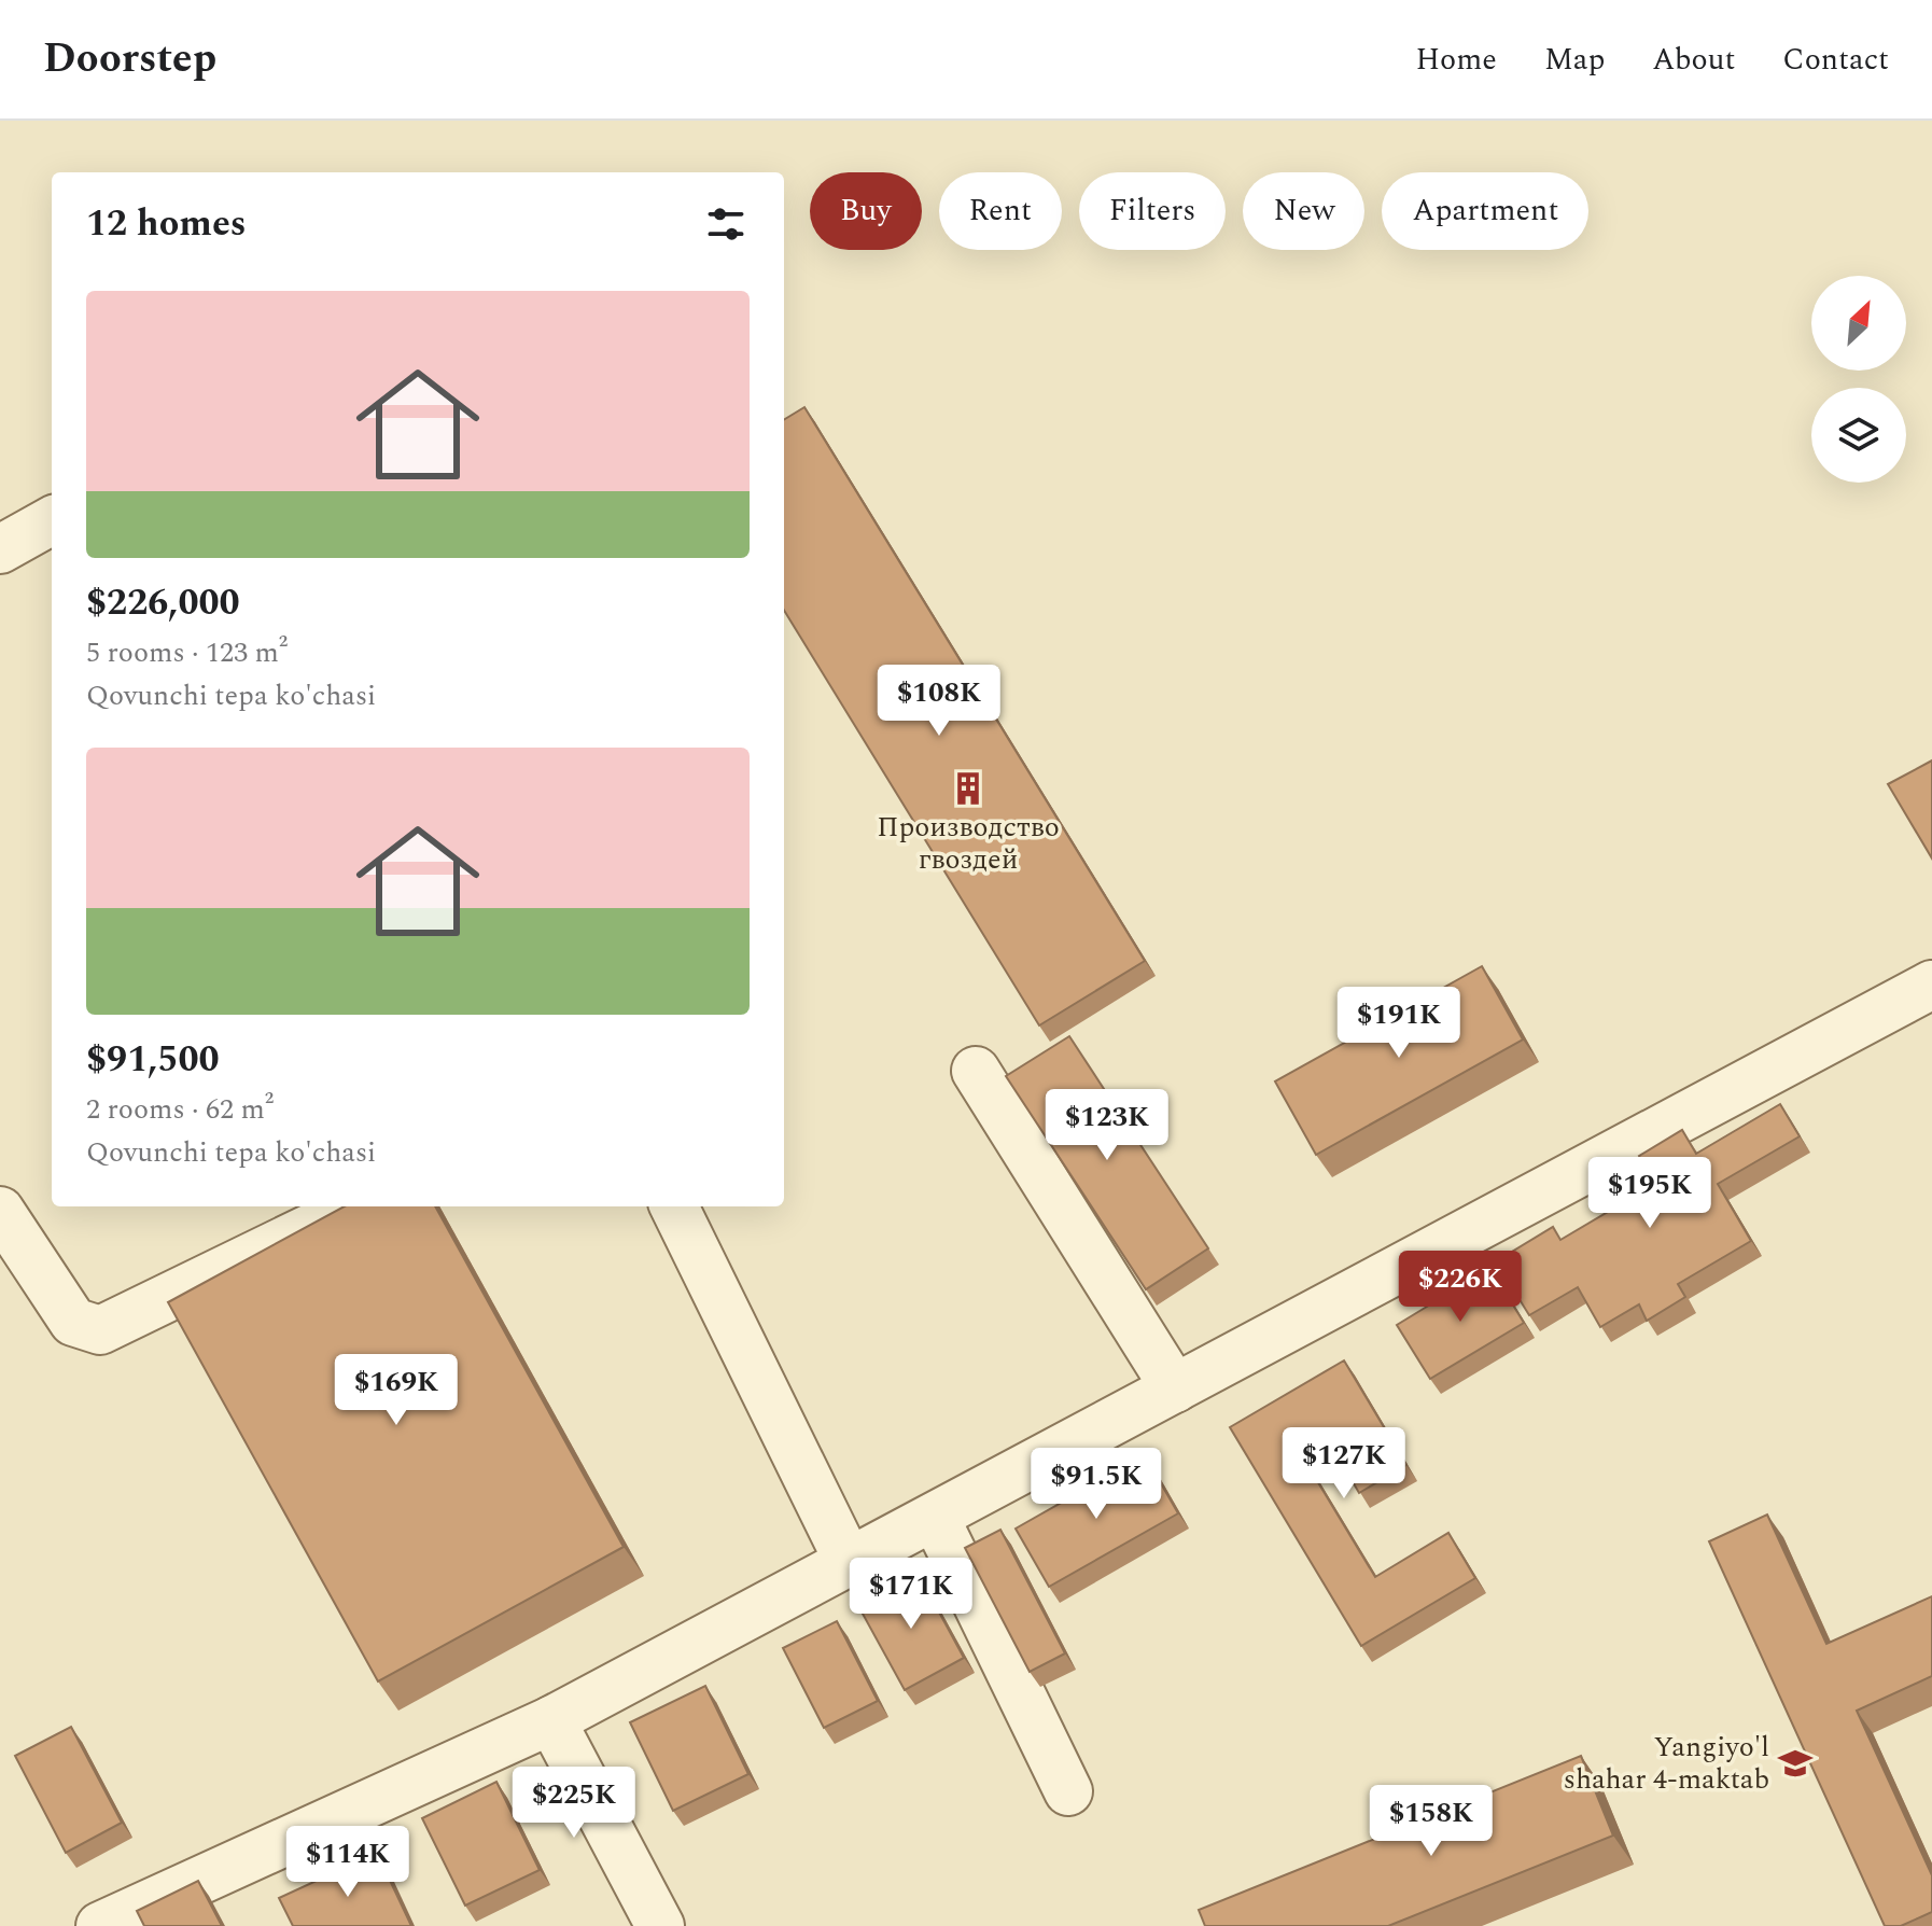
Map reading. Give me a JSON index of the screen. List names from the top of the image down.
{
  "places": {
    "building": ["Производство гвоздей"],
    "school or university": ["Yangiyo'l shahar 4-maktab"]
  },
  "north": "top right",
  "page": {
    "header": "Doorstep",
    "nav": [
      "Home",
      "Map",
      "About",
      "Contact"
    ],
    "chip": [
      "Buy",
      "Rent",
      "Filters",
      "New",
      "Apartment"
    ],
    "heading": "12 homes",
    "list": [
      {
        "name": "$226,000",
        "note": "5 rooms · 123 m² · Qovunchi tepa ko'chasi"
      },
      {
        "name": "$91,500",
        "note": "2 rooms · 62 m² · Qovunchi tepa ko'chasi"
      }
    ],
    "price": [
      "$108K",
      "$191K",
      "$123K",
      "$195K",
      "$226K",
      "$169K",
      "$127K",
      "$91.5K",
      "$171K",
      "$225K",
      "$158K",
      "$114K"
    ]
  }
}
